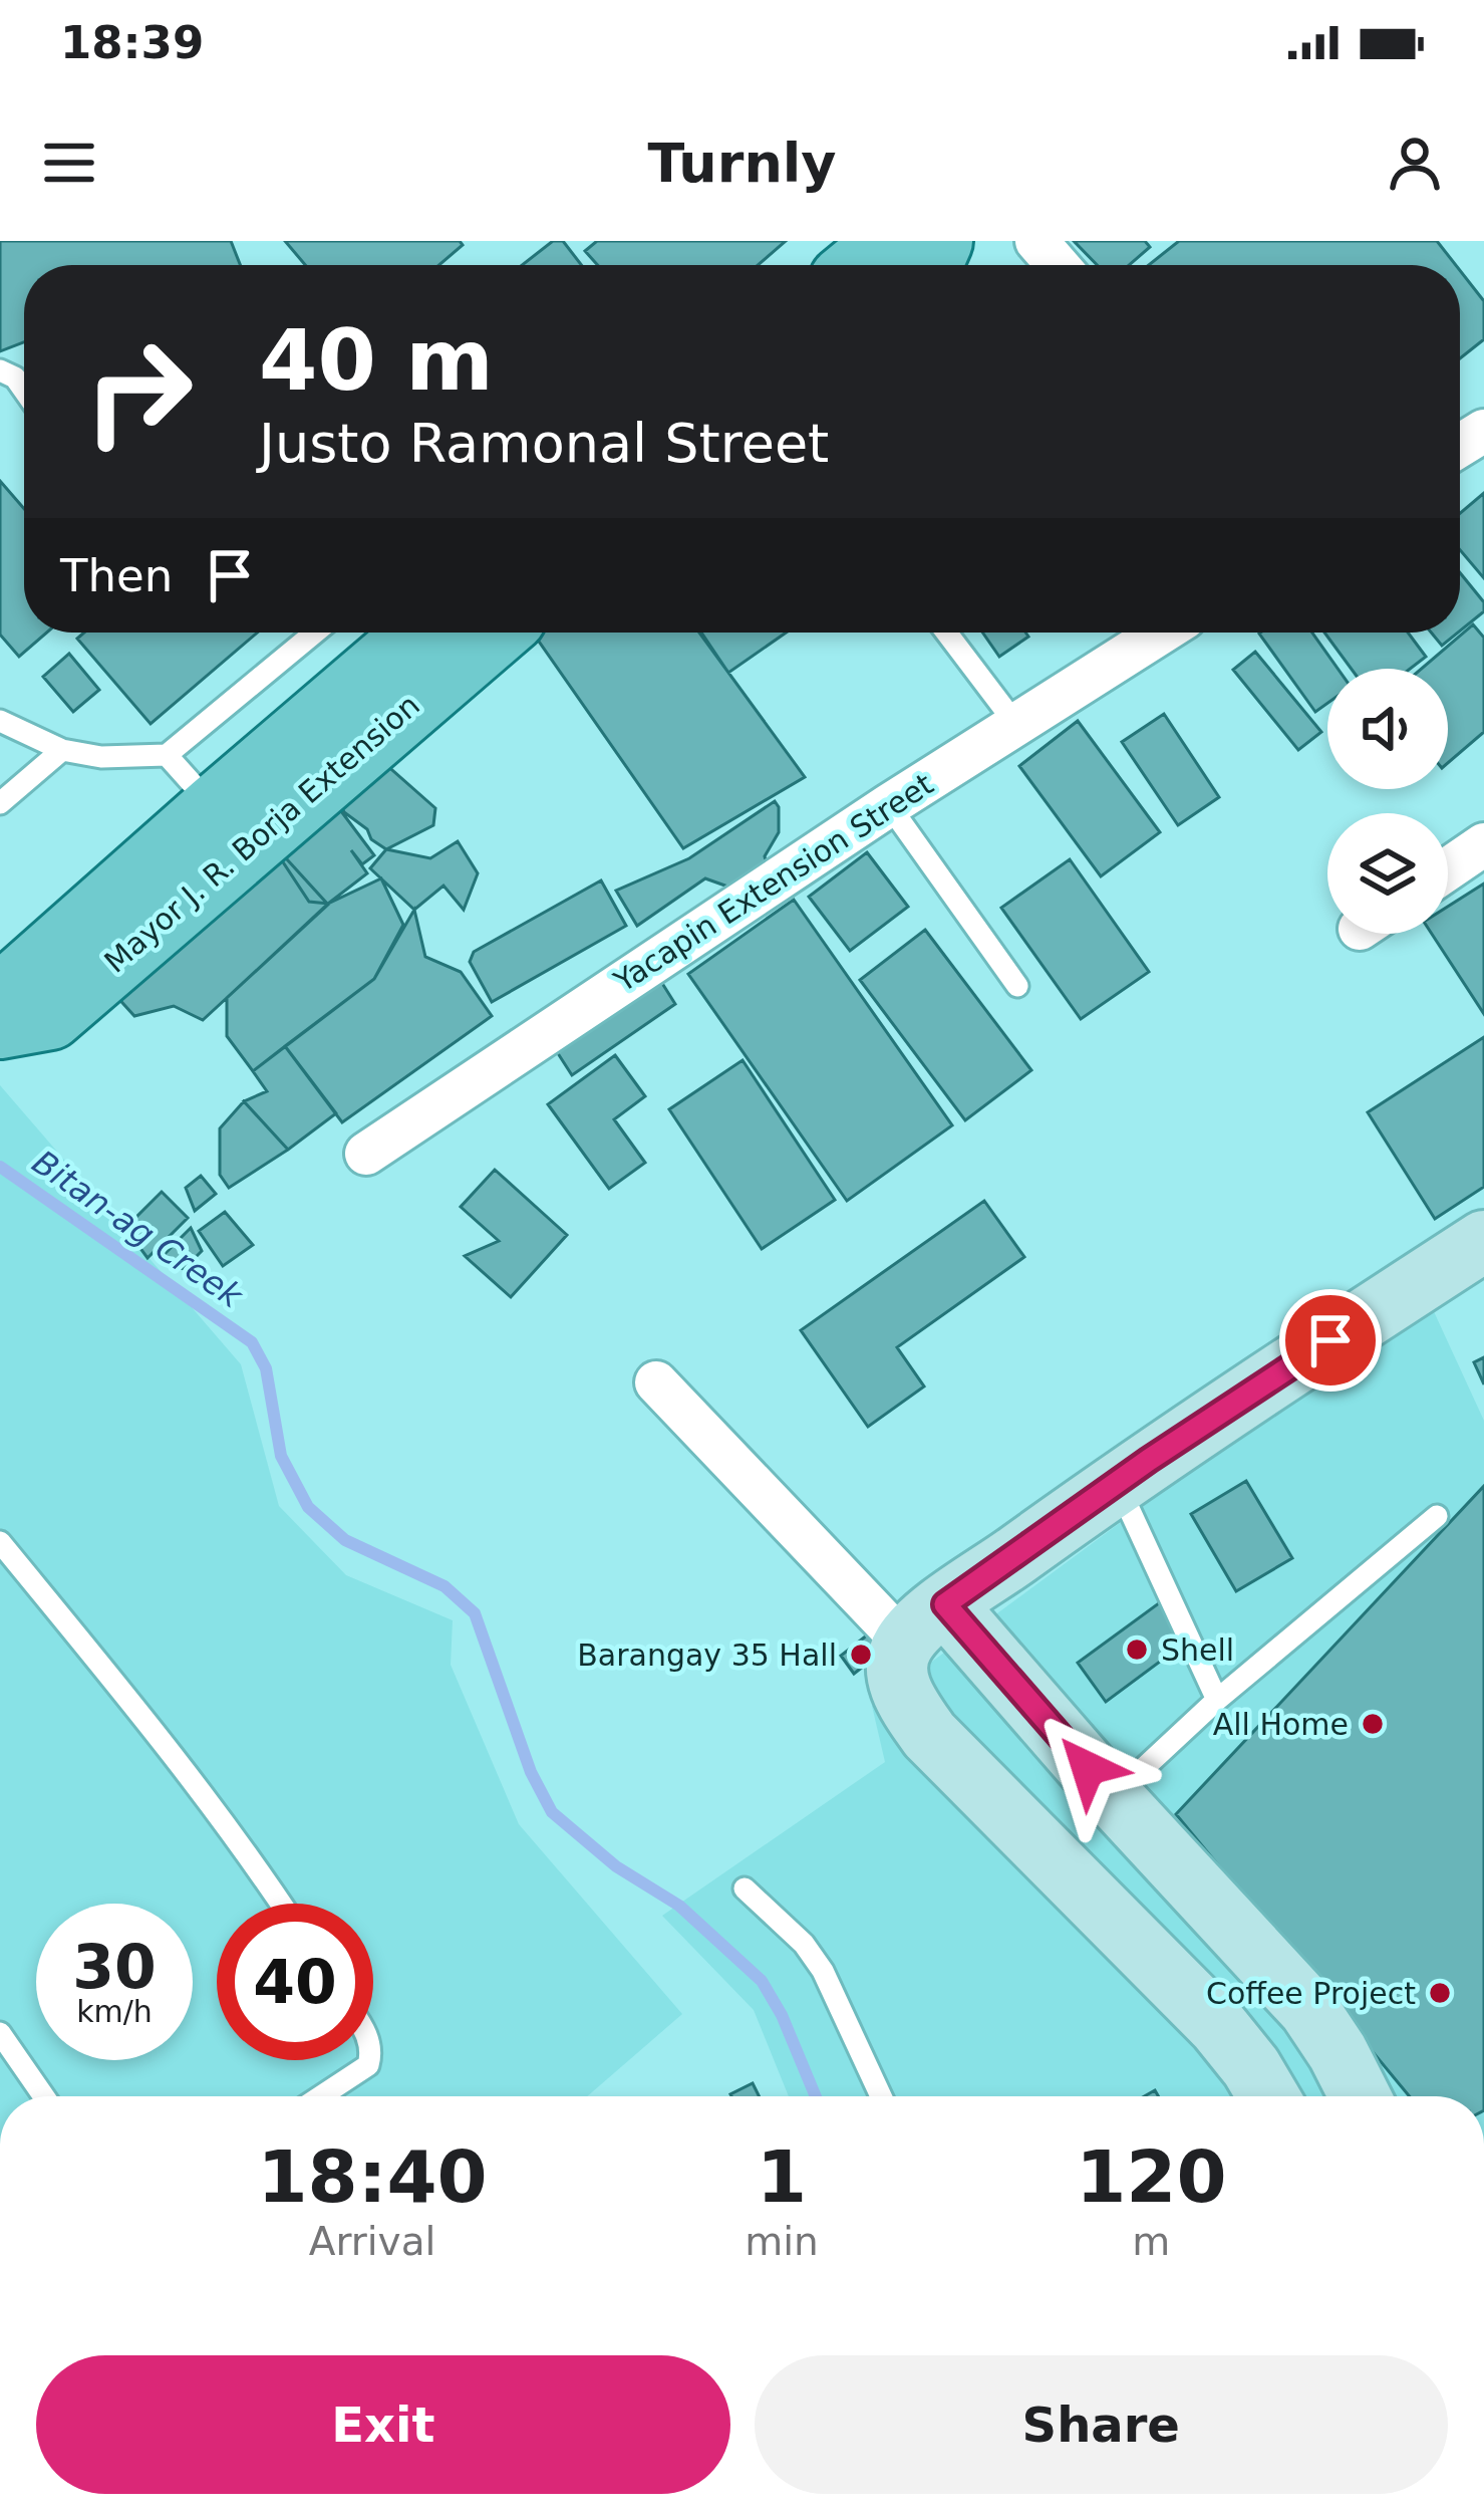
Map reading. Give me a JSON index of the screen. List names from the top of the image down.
{
  "streets": {
    "main road": ["Mayor J. R. Borja Extension"],
    "street": ["Yacapin Extension Street"]
  },
  "water": ["Bitan-ag Creek"],
  "places": [
    "Shell",
    "Barangay 35 Hall",
    "All Home",
    "Coffee Project"
  ],
  "page": {
    "status": "18:39",
    "header": "Turnly",
    "turn": ["40 m", "Justo Ramonal Street"],
    "then": "Then",
    "speed": "30 km/h",
    "limit": "40",
    "eta": [
      "18:40",
      "Arrival",
      "1",
      "min",
      "120",
      "m"
    ],
    "buttons": ["Exit", "Share"]
  }
}
